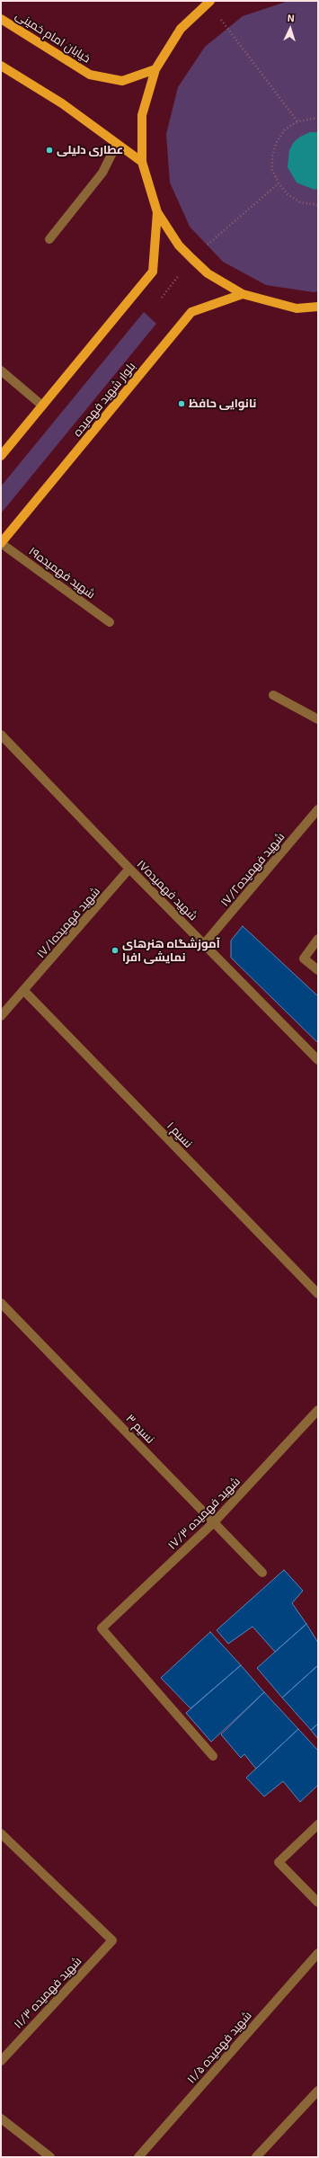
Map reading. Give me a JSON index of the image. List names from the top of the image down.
{
  "streets": {
    "main road": ["خیابان امام خمینی", "بلوار شهید فهمیده"],
    "street": [
      "شهید فهمیده۱۹",
      "شهید فهمیده۱۷/۲",
      "شهید فهمیده۱۷",
      "شهید فهمیده۱۷/۱",
      "نسیم ۱",
      "نسیم ۳",
      "شهید فهمیده ۱۷/۳",
      "شهید فهمیده ۱۱/۳",
      "شهید فهمیده ۱۱/۵"
    ]
  },
  "crossings": [
    ["بلوار شهید فهمیده", "شهید فهمیده۱۹"],
    ["شهید فهمیده۱۷/۲", "شهید فهمیده۱۷"],
    ["شهید فهمیده۱۷", "شهید فهمیده۱۷/۱"],
    ["شهید فهمیده۱۷/۱", "نسیم ۱"],
    ["نسیم ۳", "شهید فهمیده ۱۷/۳"]
  ],
  "places": ["عطاری دلیلی", "نانوایی حافظ", "آموزشگاه هنرهای نمایشی افرا"],
  "north": "top"
}
